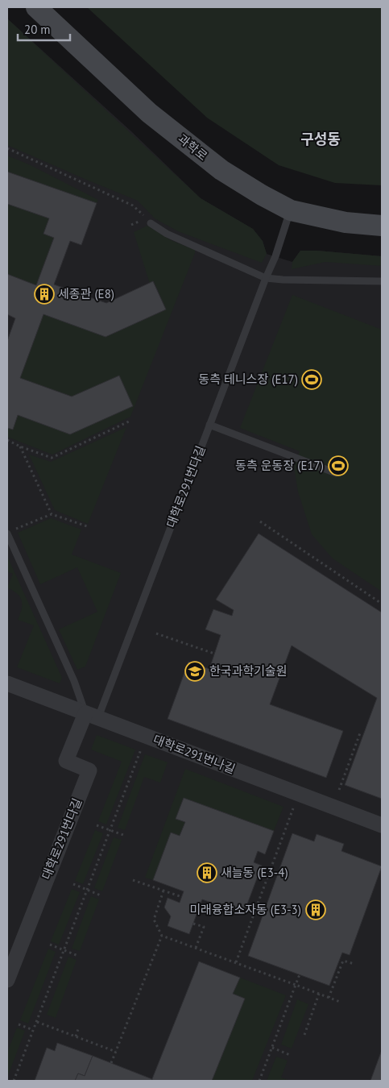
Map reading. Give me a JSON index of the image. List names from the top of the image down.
{
  "streets": {
    "main road": ["과학로"],
    "street": ["대학로291번다길", "대학로291번나길"]
  },
  "crossings": [
    ["과학로", "대학로291번다길"],
    ["대학로291번다길", "대학로291번나길"]
  ],
  "districts": ["구성동"],
  "places": {
    "building": ["세종관 (E8)", "새늘동 (E3-4)", "미래융합소자동 (E3-3)"],
    "sports": ["동측 테니스장 (E17)", "동측 운동장 (E17)"],
    "school or university": ["한국과학기술원"]
  },
  "scale_bar": "20 m"
}
